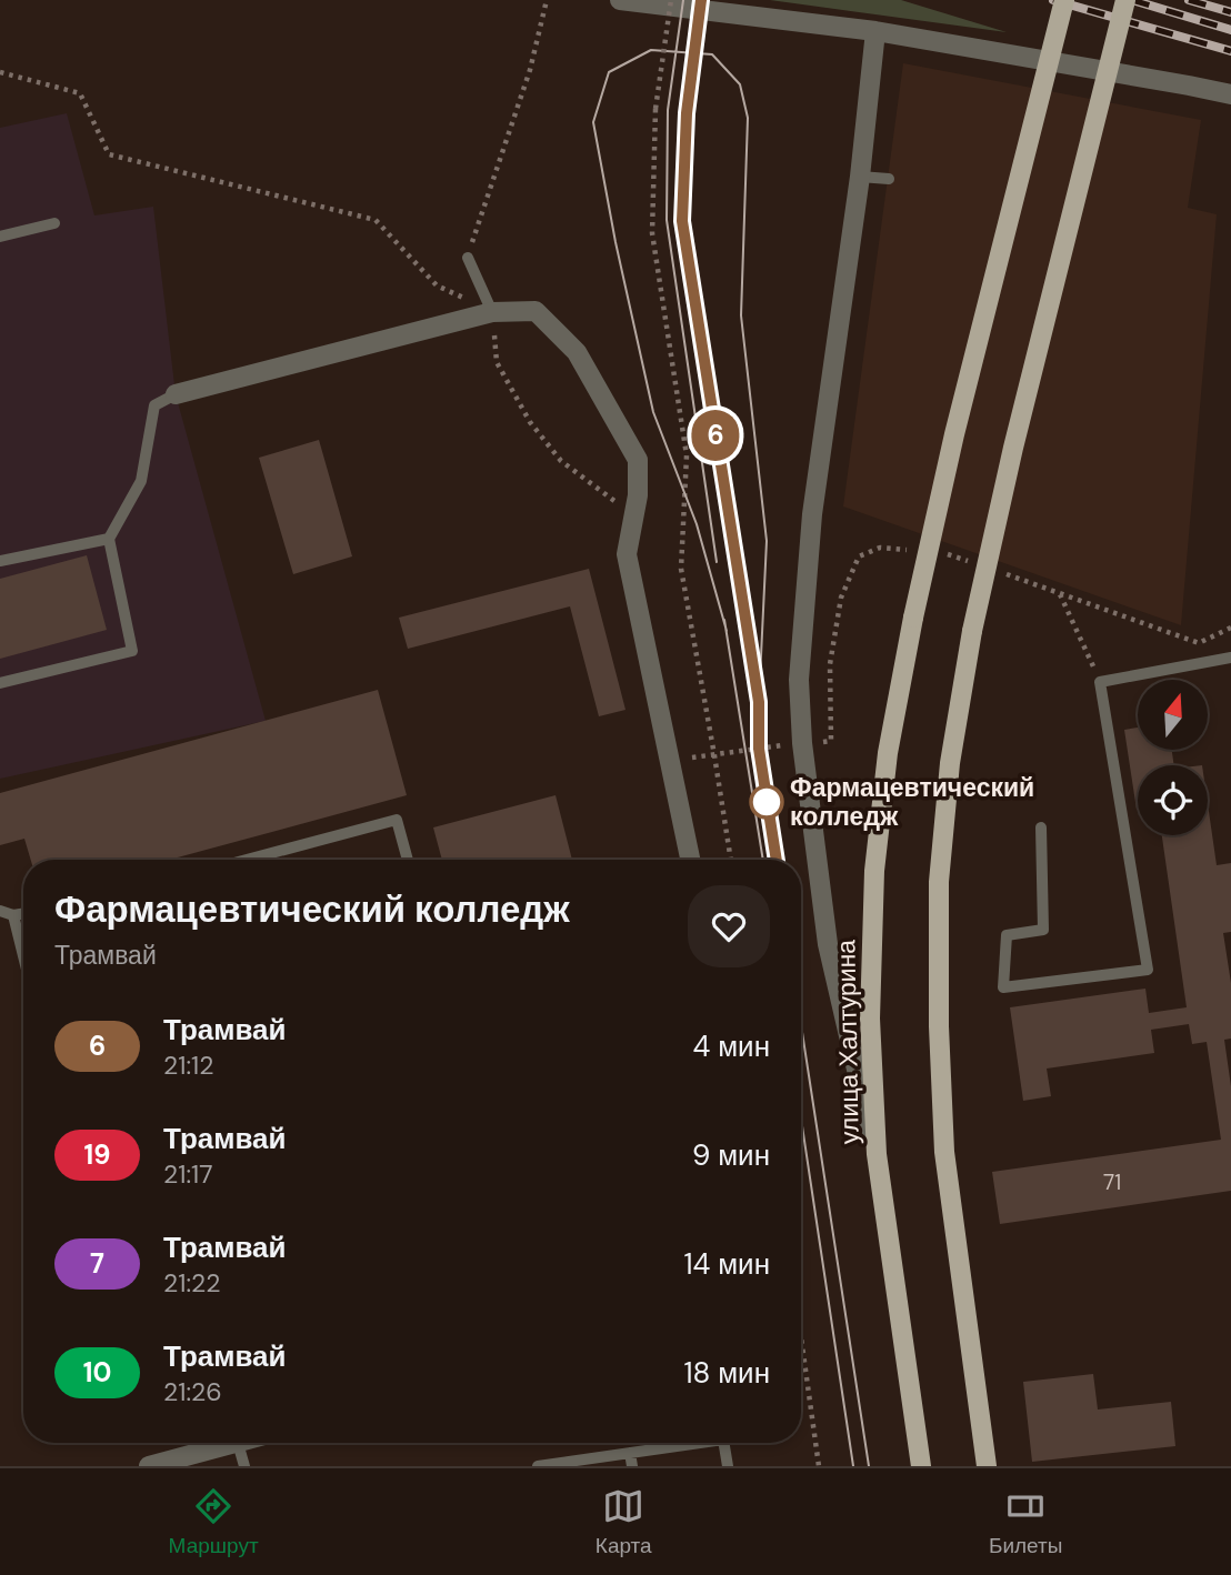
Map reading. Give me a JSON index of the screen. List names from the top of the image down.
{
  "streets": {
    "main road": ["улица Халтурина"]
  },
  "places": ["Фармацевтический колледж"],
  "lines": ["tram line 6"],
  "house_numbers": ["71"],
  "north": "top",
  "page": {
    "on_map": "6",
    "heading": ["Фармацевтический колледж", "Трамвай"],
    "list": [
      {
        "mark": "6",
        "name": "Трамвай",
        "note": "21:12",
        "value": "4 мин"
      },
      {
        "mark": "19",
        "name": "Трамвай",
        "note": "21:17",
        "value": "9 мин"
      },
      {
        "mark": "7",
        "name": "Трамвай",
        "note": "21:22",
        "value": "14 мин"
      },
      {
        "mark": "10",
        "name": "Трамвай",
        "note": "21:26",
        "value": "18 мин"
      }
    ],
    "tabs": ["Маршрут", "Карта", "Билеты"]
  }
}
